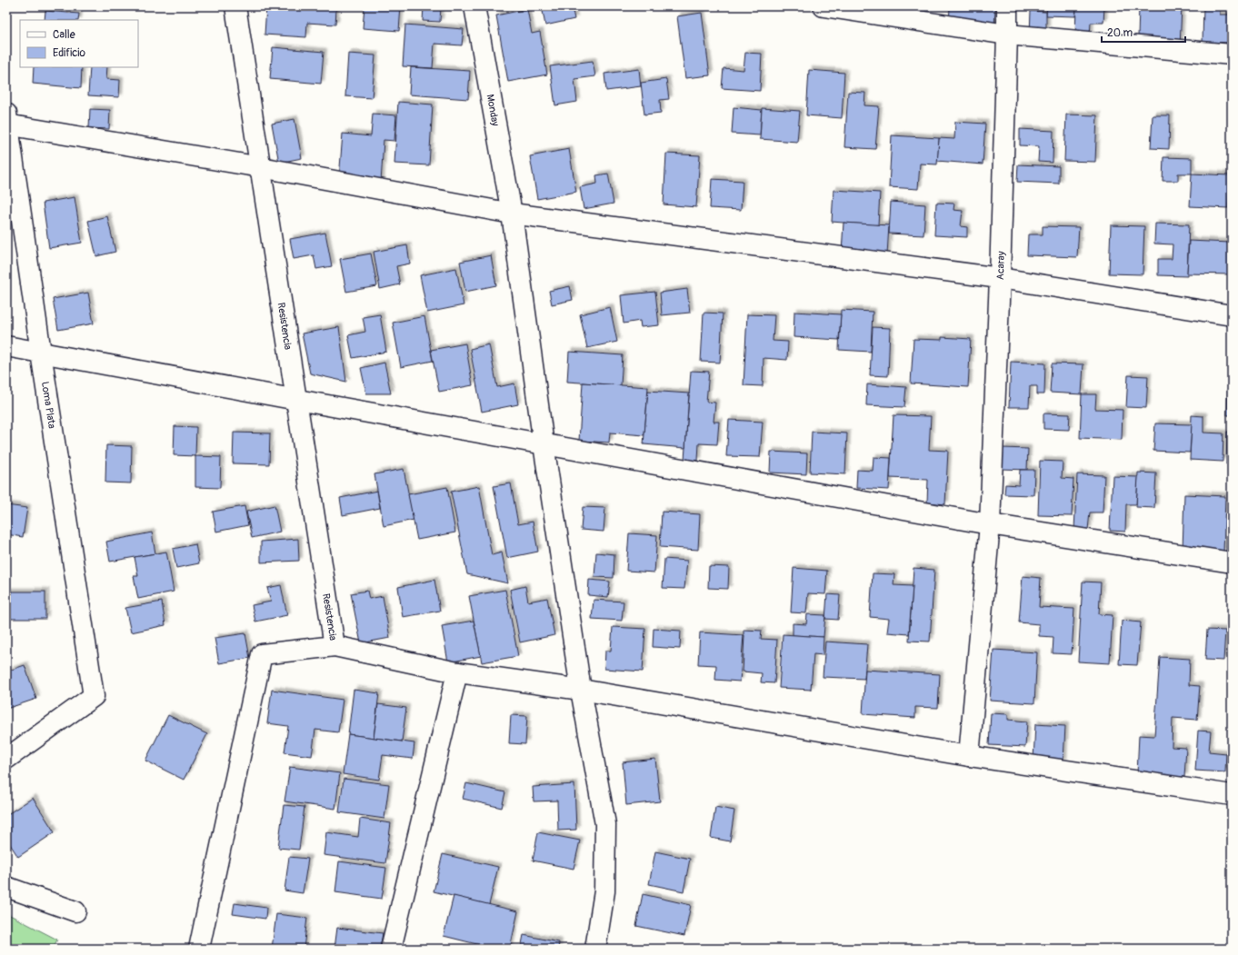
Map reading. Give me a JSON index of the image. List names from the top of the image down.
{
  "streets": {
    "street": [
      "Monday",
      "Acaray",
      "Resistencia",
      "Loma Plata"
    ]
  },
  "legend": ["Calle", "Edificio"],
  "scale_bar": "20 m"
}
